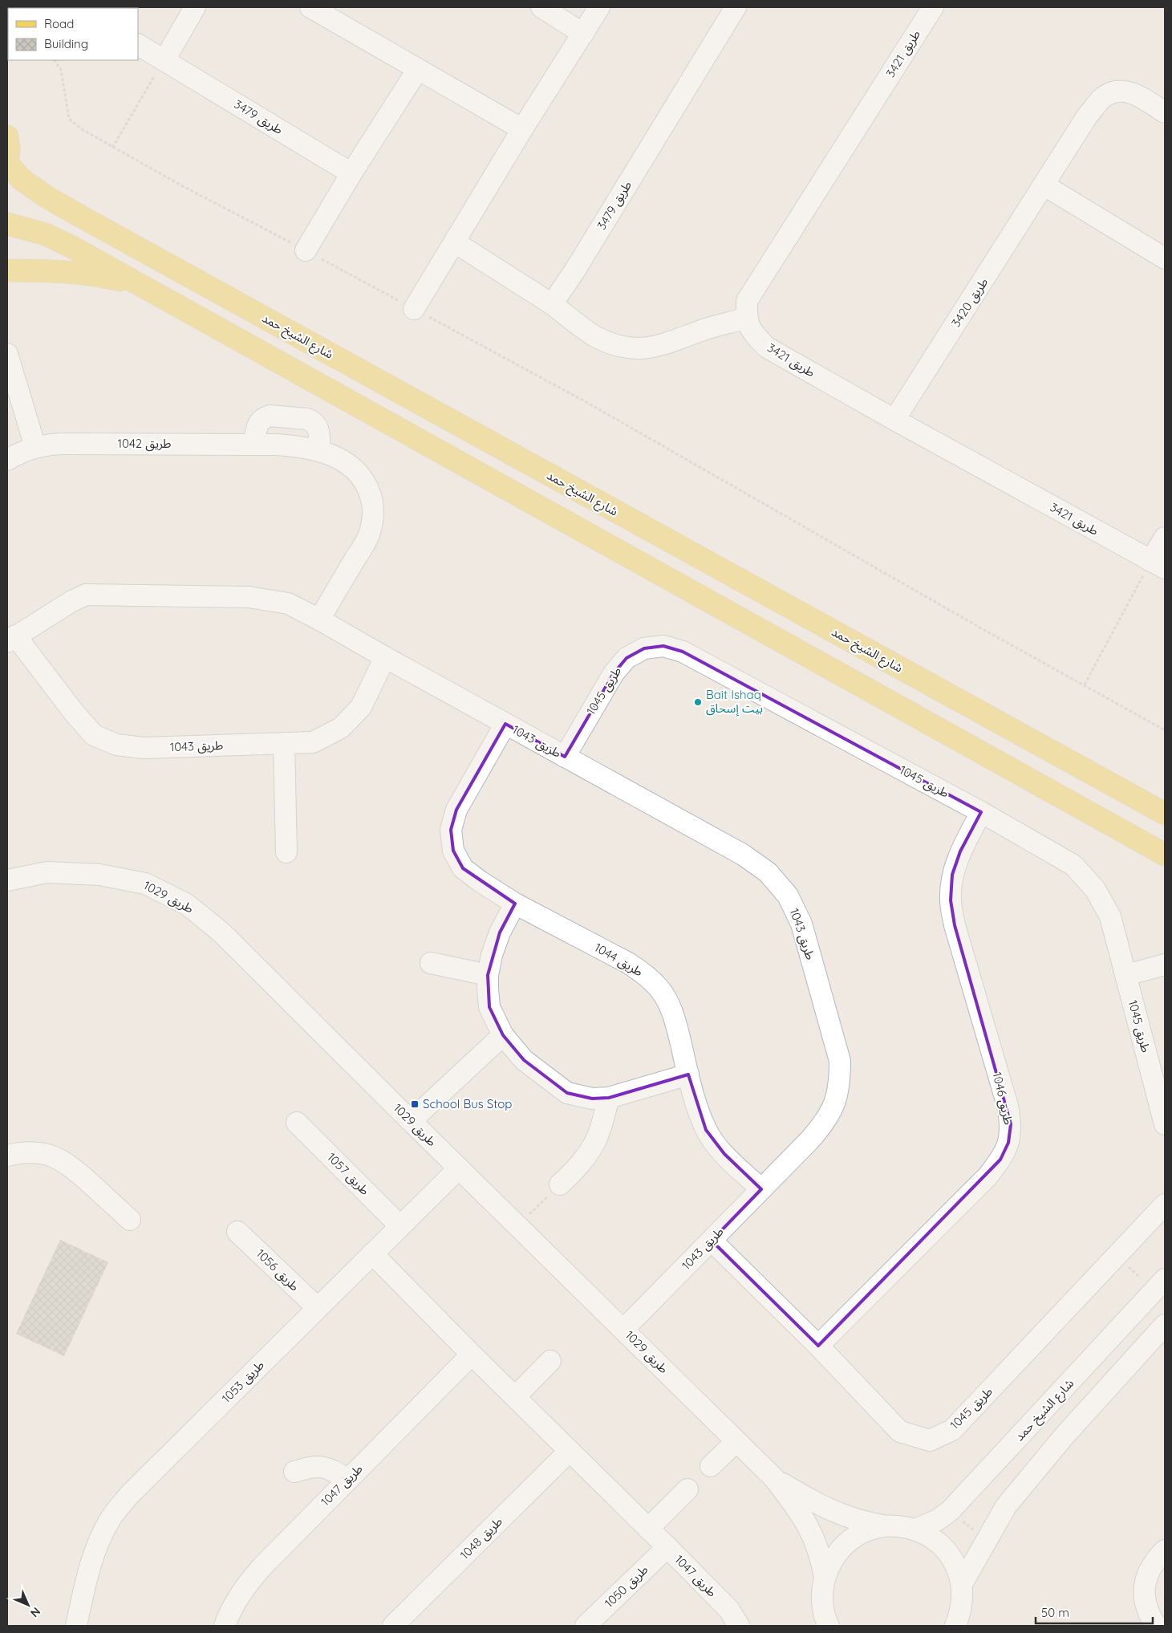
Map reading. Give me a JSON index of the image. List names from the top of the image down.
{
  "streets": {
    "main road": ["شارع الشيخ حمد"],
    "street": [
      "طريق 3421",
      "طريق 3479",
      "طريق 3420",
      "طريق 1042",
      "طريق 1045",
      "طريق 1043",
      "طريق 1029",
      "طريق 1044",
      "طريق 1046",
      "طريق 1057",
      "طريق 1056",
      "طريق 1053",
      "طريق 1047",
      "طريق 1048",
      "طريق 1050"
    ]
  },
  "crossings": [
    ["طريق 3421", "طريق 3420"],
    ["طريق 1042", "طريق 1043"],
    ["طريق 1045", "طريق 1043"],
    ["طريق 1045", "طريق 1046"],
    ["طريق 1043", "طريق 1029"],
    ["طريق 1043", "طريق 1044"],
    ["طريق 1029", "طريق 1053"],
    ["طريق 1057", "طريق 1053"],
    ["طريق 1056", "طريق 1053"],
    ["طريق 1053", "طريق 1047"],
    ["طريق 1047", "طريق 1048"],
    ["طريق 1047", "طريق 1050"]
  ],
  "places": {
    "other": ["Bait Ishaq بيت إسحاق"],
    "transit": ["School Bus Stop"]
  },
  "legend": ["Road", "Building"],
  "scale_bar": "50 m",
  "north": "bottom right"
}
